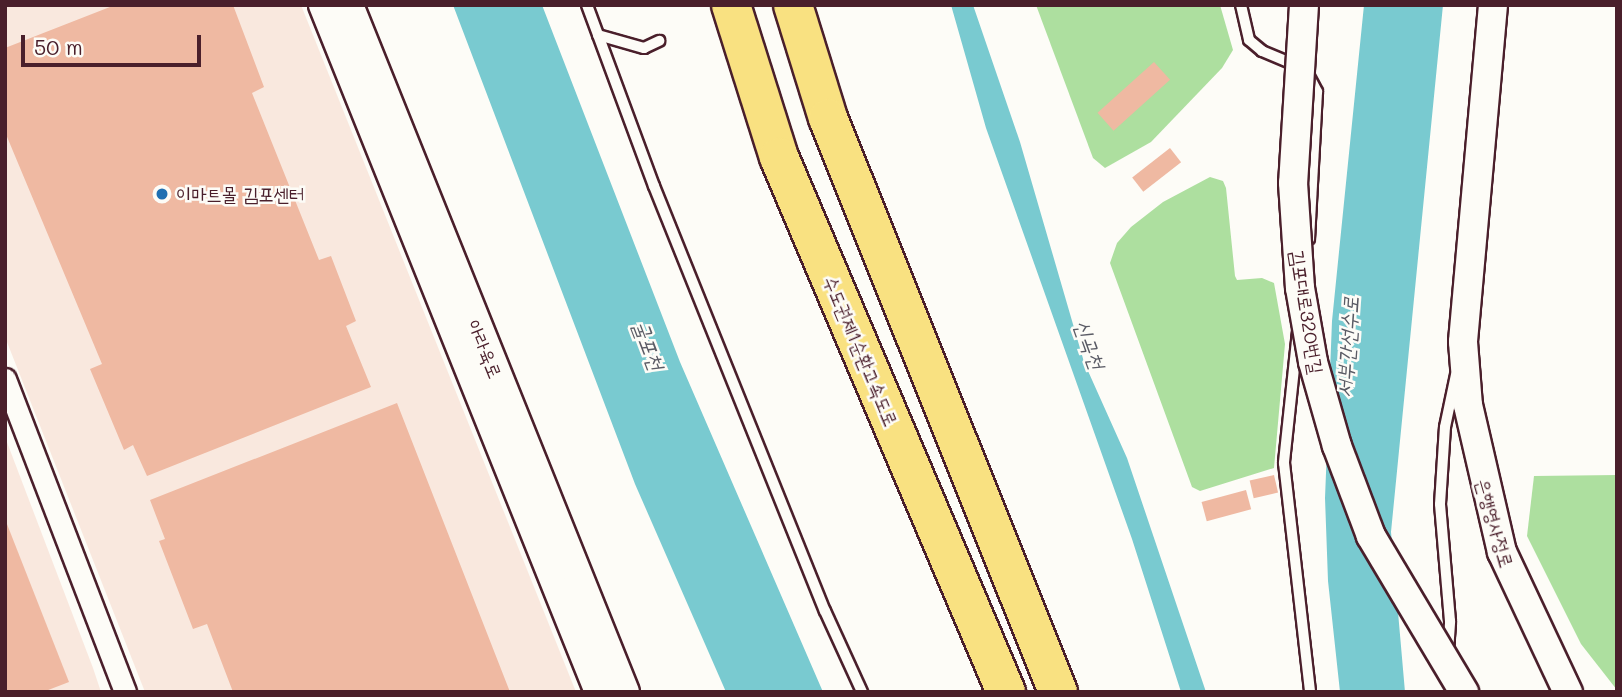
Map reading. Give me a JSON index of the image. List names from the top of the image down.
{
  "streets": {
    "highway": ["수도권제1순환고속도로"],
    "street": ["김포대로320번길", "아라육로", "은행영사정로"]
  },
  "water": ["신곡천", "굴포천", "서부간선수로"],
  "places": ["이마트몰 김포센터"],
  "scale_bar": "50 m"
}
